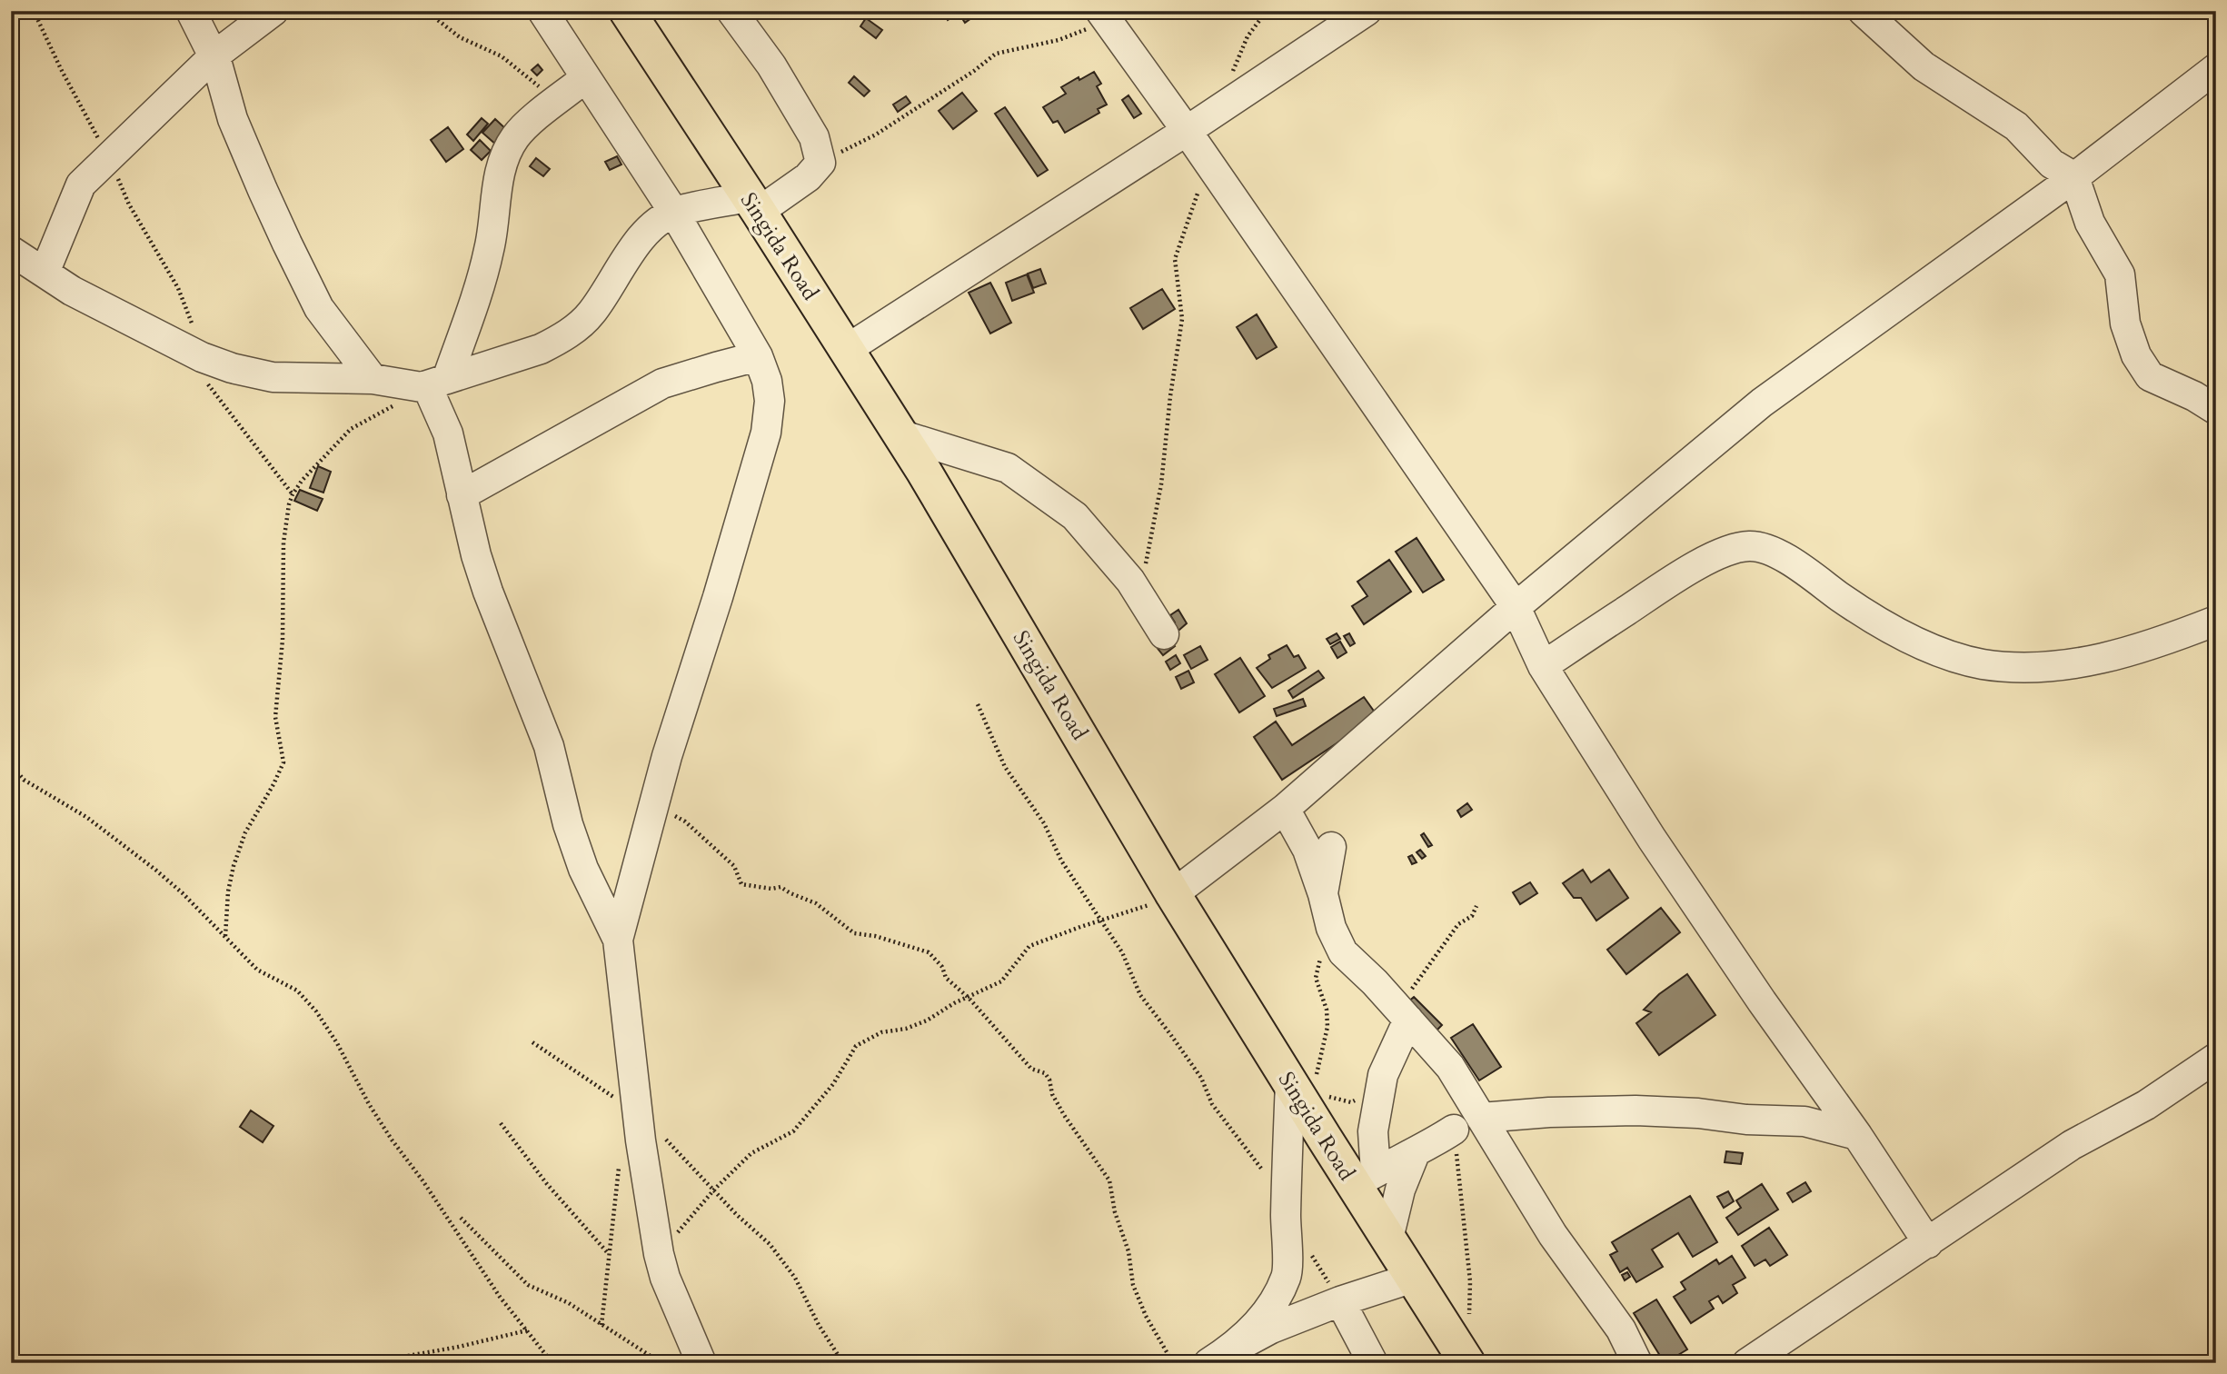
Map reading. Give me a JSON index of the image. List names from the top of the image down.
{
  "streets": {
    "highway": ["Singida Road"]
  }
}
